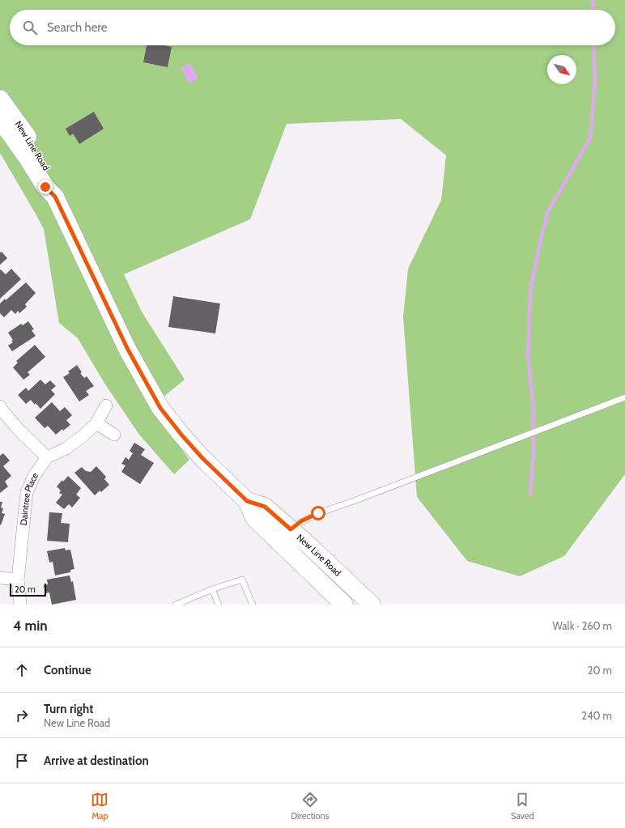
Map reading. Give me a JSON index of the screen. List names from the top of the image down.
{
  "streets": {
    "main road": ["New Line Road"],
    "street": ["Daintree Place"]
  },
  "scale_bar": "20 m",
  "north": "bottom right",
  "page": {
    "search": "Search here",
    "scale": "20 m",
    "heading": ["4 min", "Walk · 260 m"],
    "list": [
      ["Continue", "20 m"],
      ["Turn right", "New Line Road", "240 m"],
      "Arrive at destination"
    ],
    "nav": ["Map", "Directions", "Saved"]
  }
}
